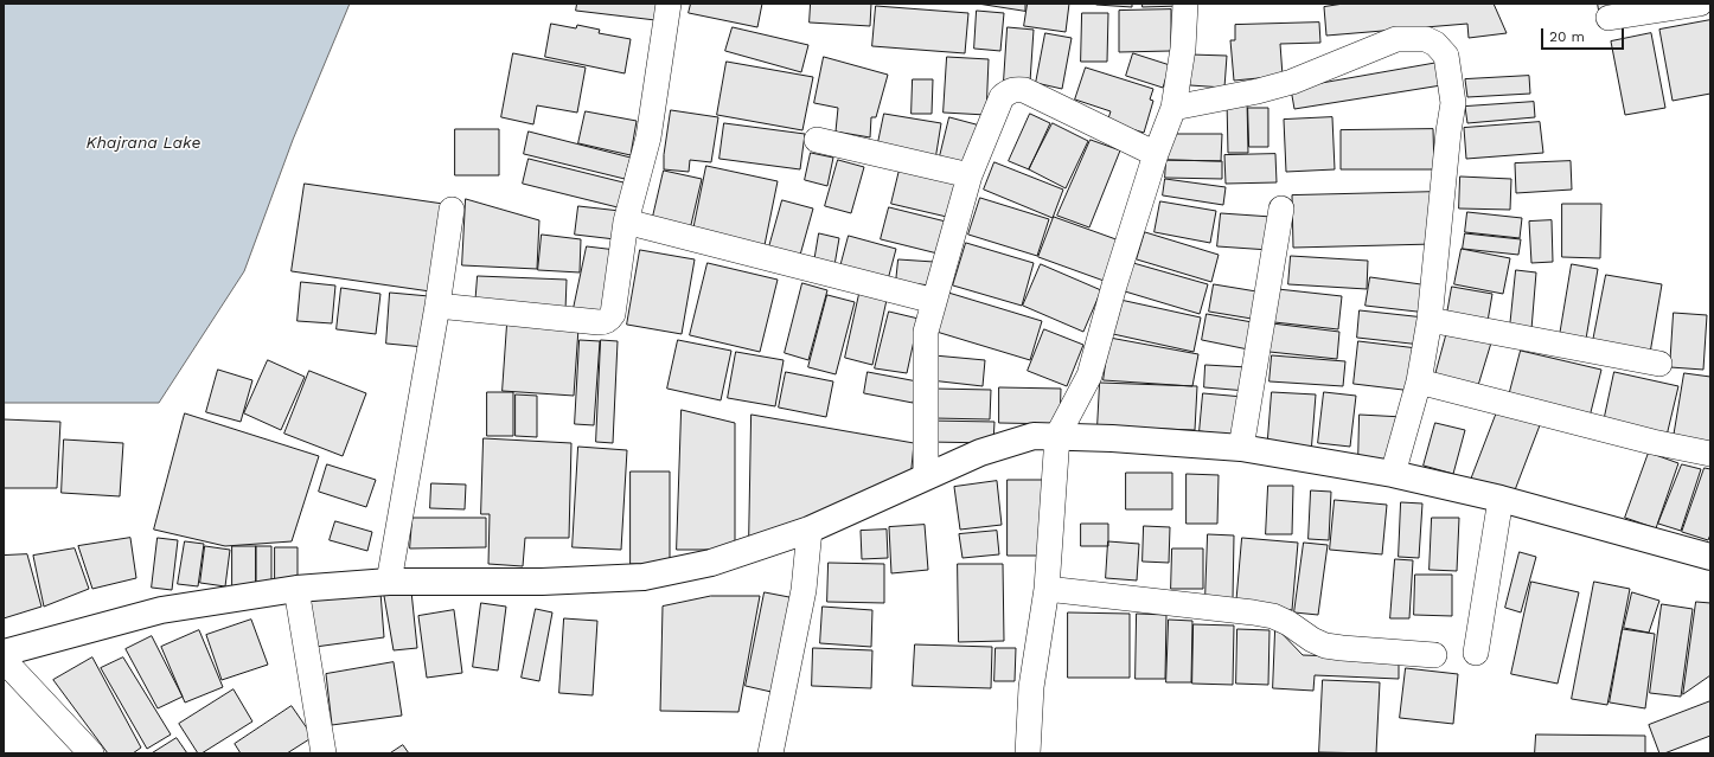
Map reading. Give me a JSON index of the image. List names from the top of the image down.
{
  "water": ["Khajrana Lake"],
  "scale_bar": "20 m"
}
